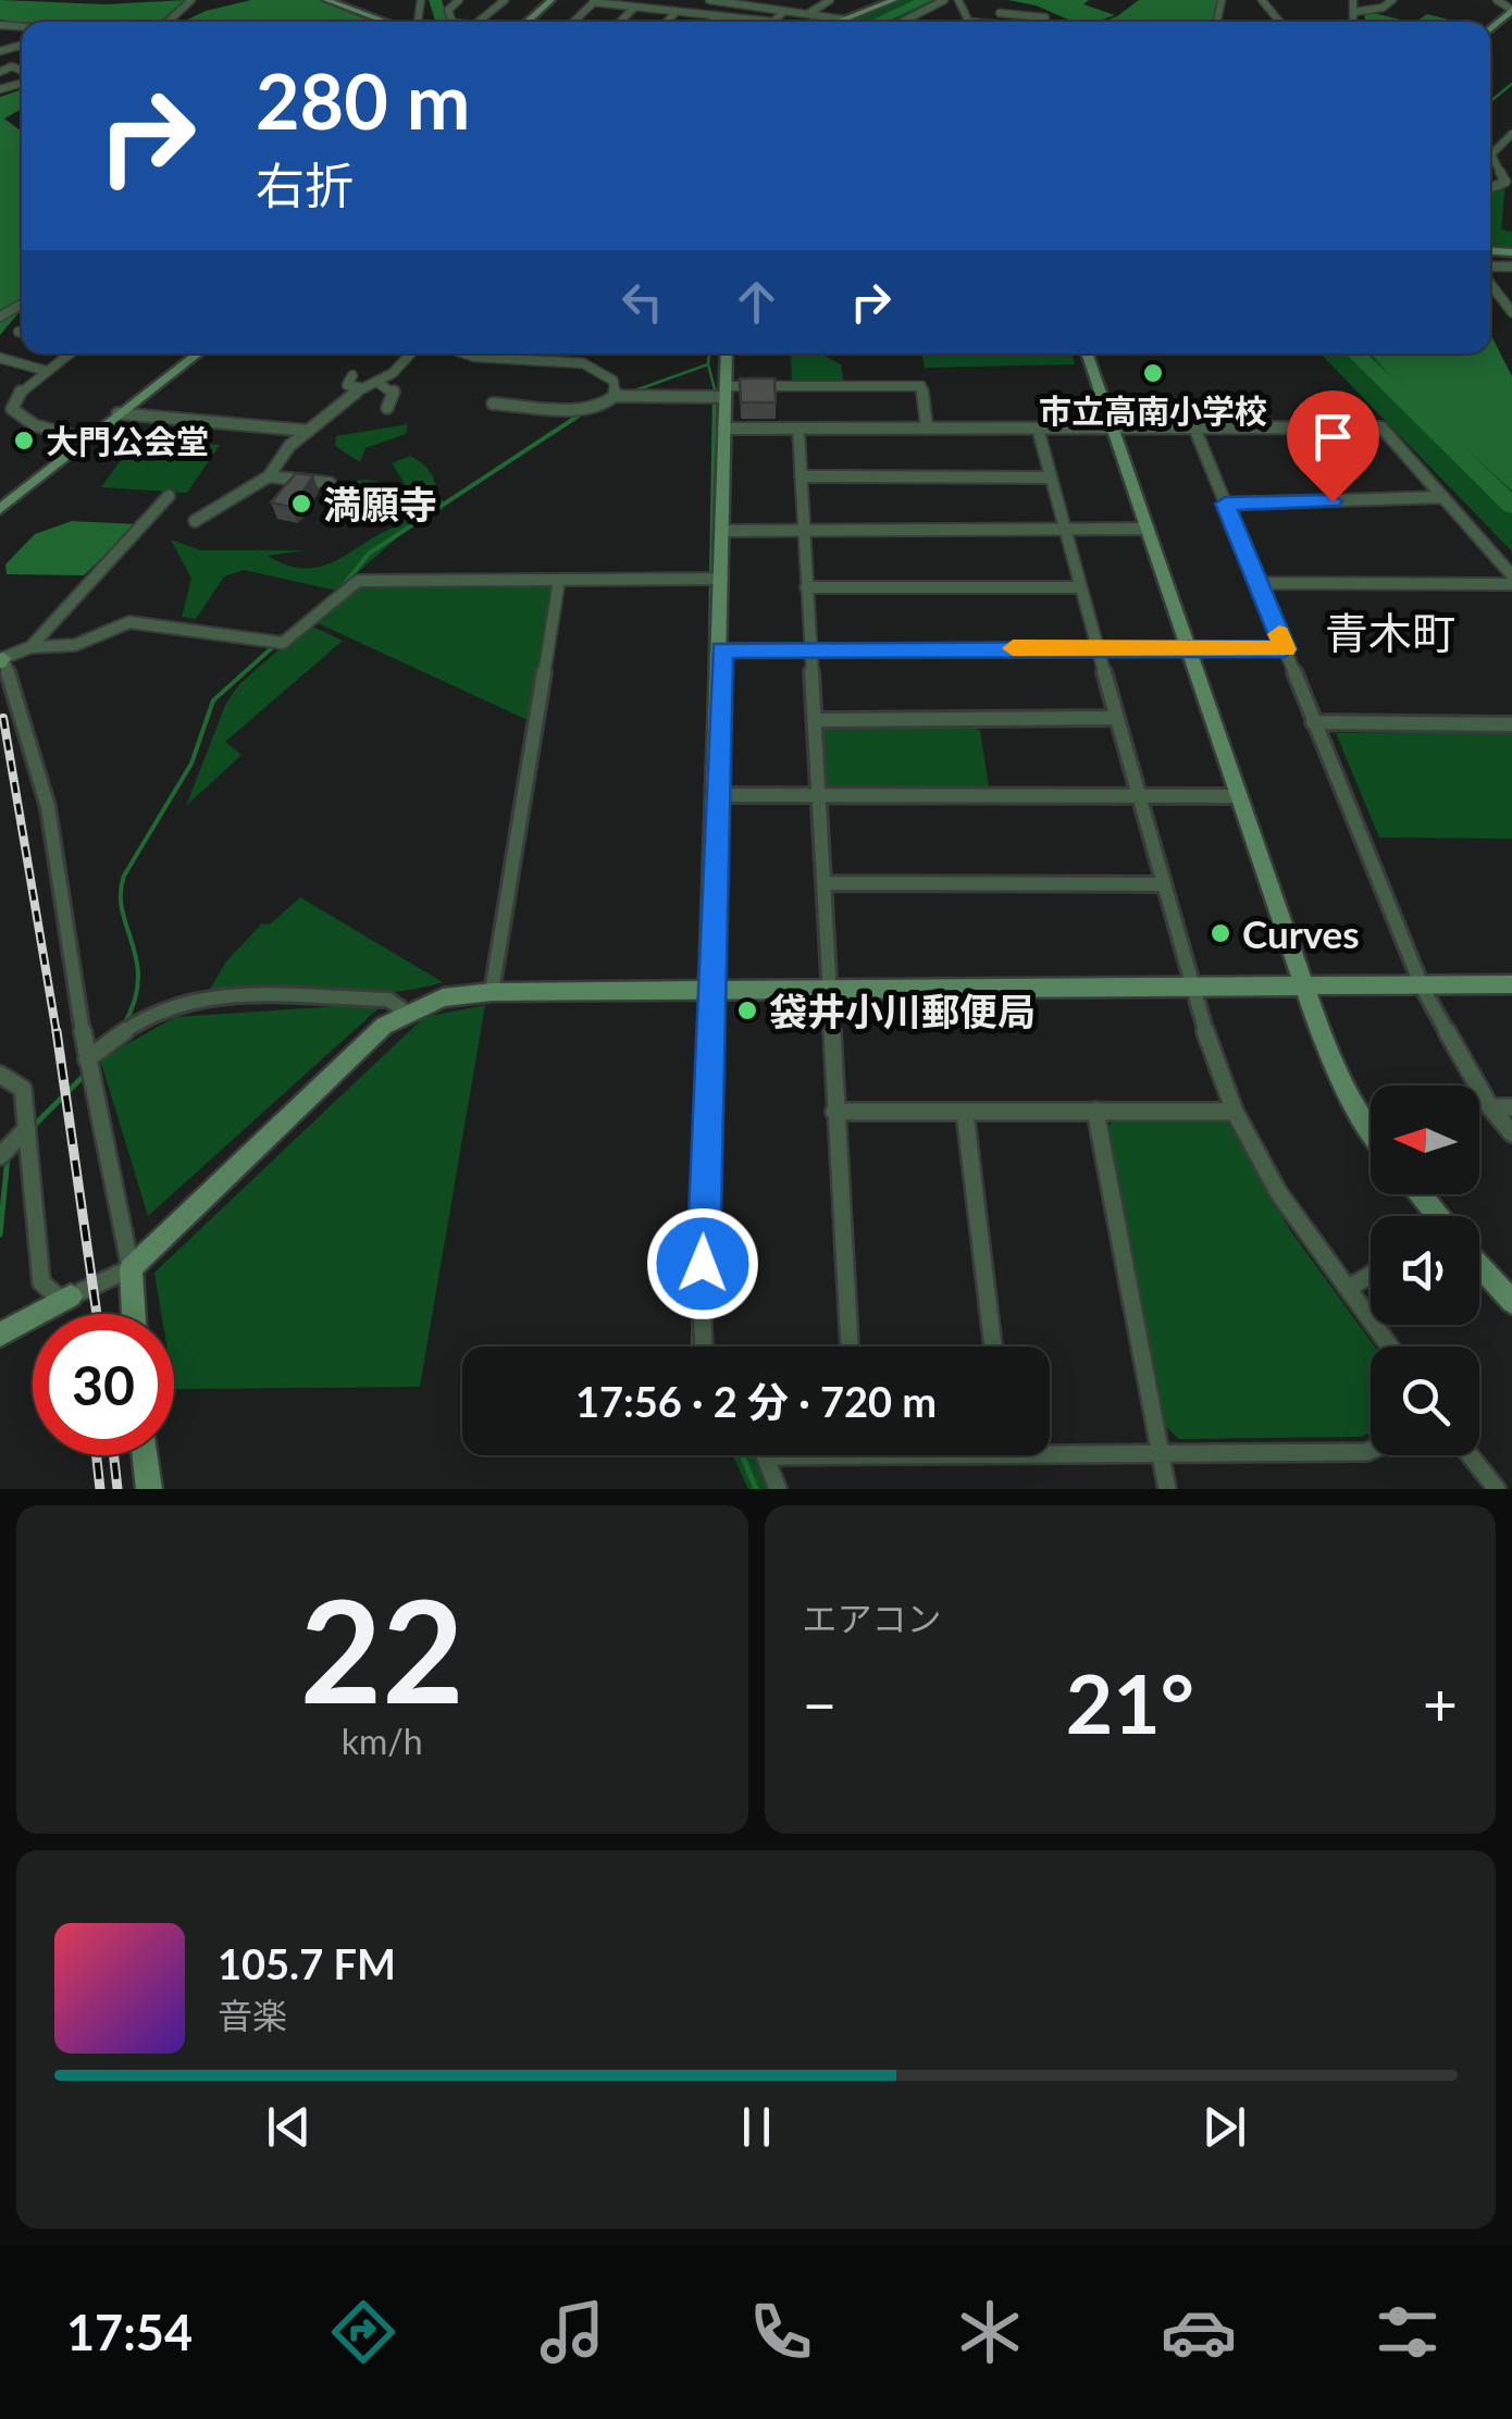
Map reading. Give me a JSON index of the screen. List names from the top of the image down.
{
  "districts": ["青木町"],
  "places": [
    "市立高南小学校",
    "大門公会堂",
    "満願寺",
    "Curves",
    "袋井小川郵便局"
  ],
  "north": "left",
  "page": {
    "turn": ["280 m", "右折"],
    "limit": "30",
    "trip": "17:56 · 2 分 · 720 m",
    "tile": [
      ["22", "km/h"],
      "エアコン"
    ],
    "heat": ["−", "21°", "+"],
    "song": ["105.7 FM", "音楽"],
    "tabs": "17:54"
  }
}
